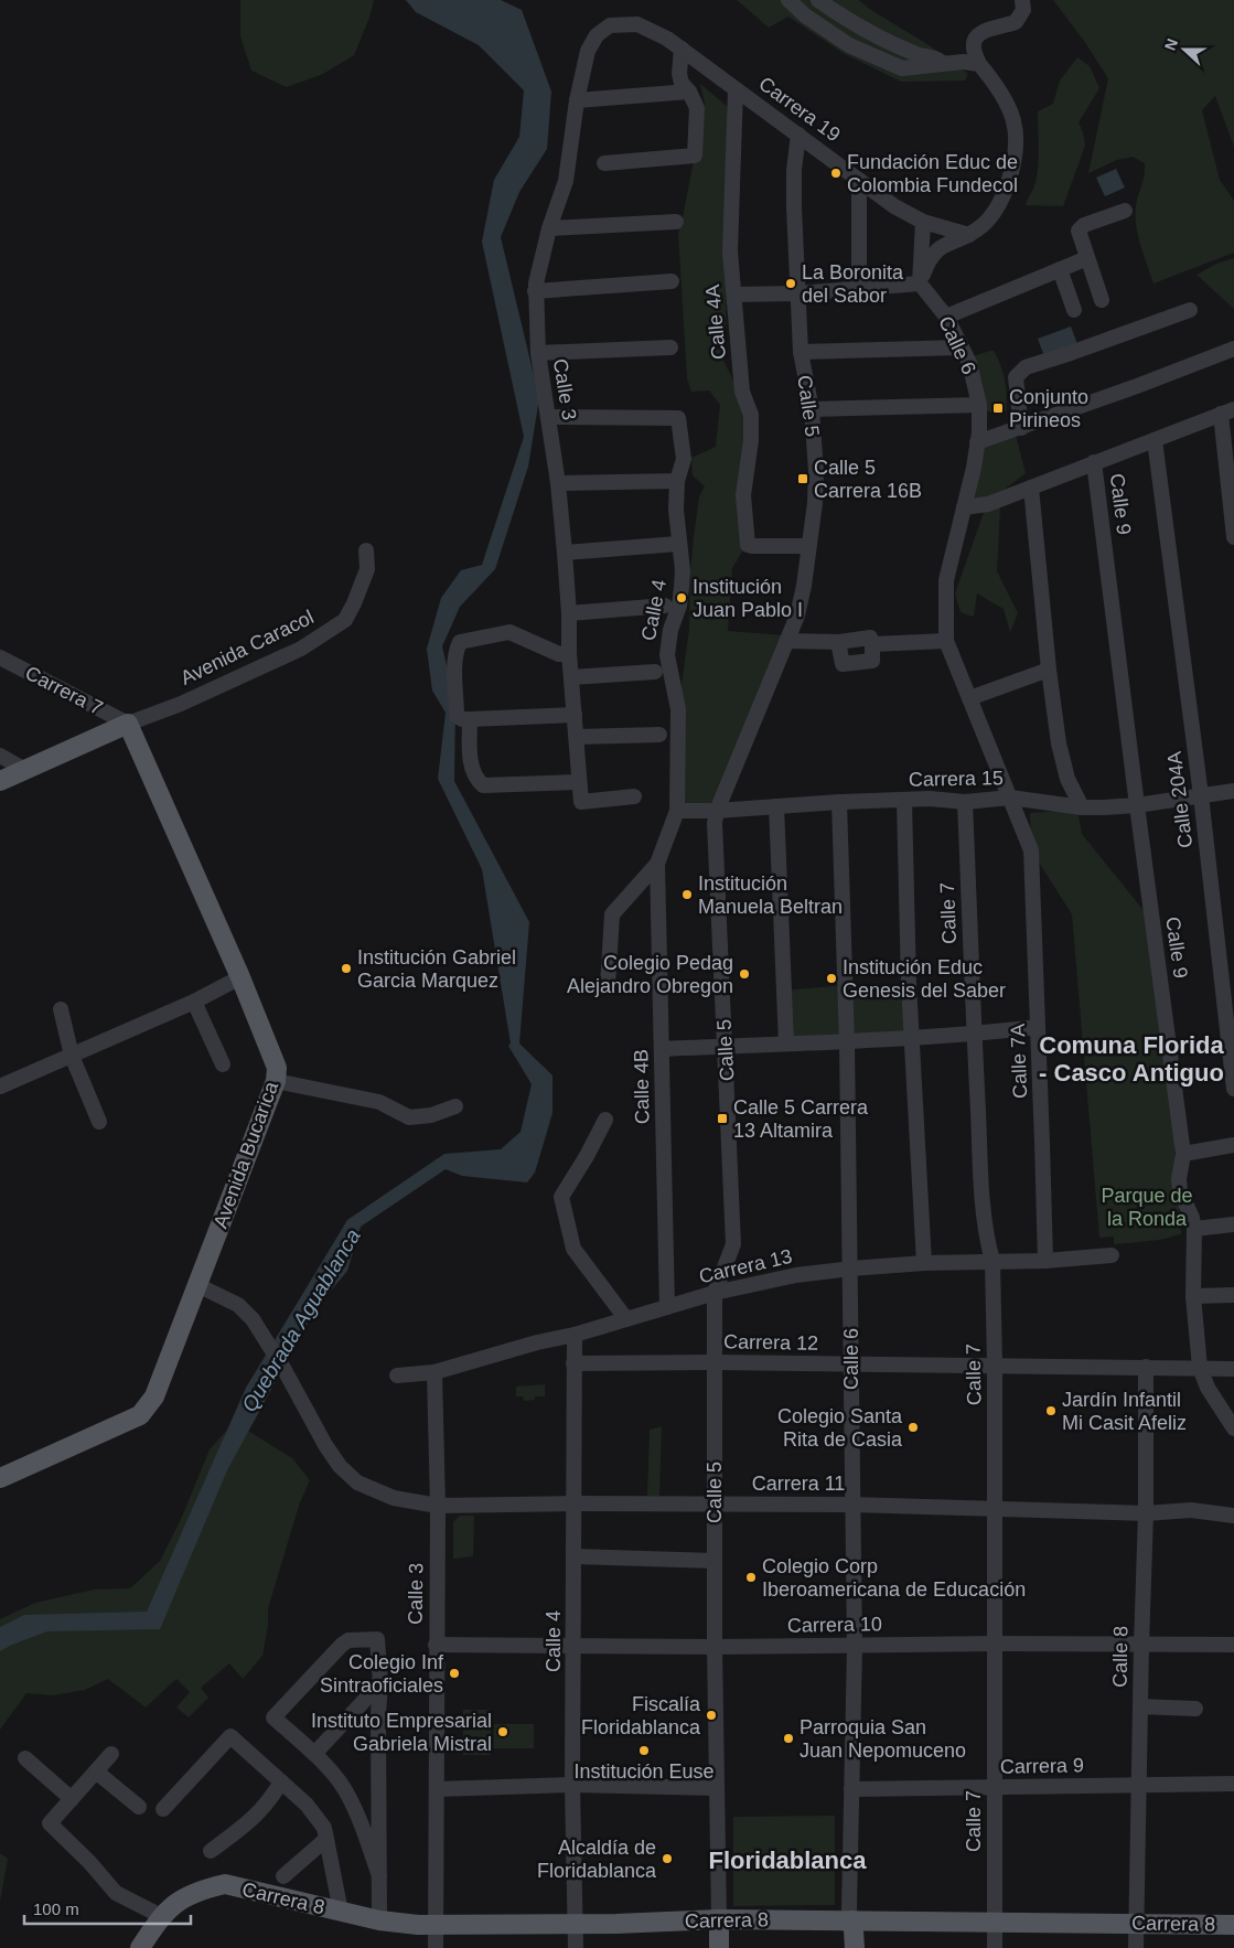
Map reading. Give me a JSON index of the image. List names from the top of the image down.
{
  "streets": {
    "main road": [
      "Calle 6",
      "Calle 5",
      "Avenida Bucarica",
      "Carrera 8"
    ],
    "street": [
      "Carrera 19",
      "Calle 4A",
      "Calle 3",
      "Calle 9",
      "Calle 4",
      "Avenida Caracol",
      "Carrera 7",
      "Carrera 15",
      "Calle 204A",
      "Calle 7",
      "Calle 7A",
      "Calle 4B",
      "Carrera 13",
      "Carrera 12",
      "Carrera 11",
      "Carrera 10",
      "Calle 8",
      "Carrera 9"
    ]
  },
  "crossings": [
    ["Carrera 19", "Calle 4A"],
    ["Carrera 19", "Calle 3"],
    ["Carrera 19", "Calle 5"],
    ["Calle 4A", "Calle 5"],
    ["Calle 6", "Carrera 15"],
    ["Calle 6", "Carrera 13"],
    ["Calle 6", "Carrera 12"],
    ["Calle 6", "Carrera 11"],
    ["Calle 6", "Carrera 10"],
    ["Calle 6", "Carrera 9"],
    ["Calle 6", "Carrera 8"],
    ["Calle 3", "Calle 4"],
    ["Calle 3", "Carrera 13"],
    ["Calle 3", "Carrera 11"],
    ["Calle 3", "Carrera 10"],
    ["Calle 3", "Carrera 8"],
    ["Calle 5", "Carrera 15"],
    ["Calle 5", "Carrera 13"],
    ["Calle 5", "Carrera 12"],
    ["Calle 5", "Carrera 11"],
    ["Calle 5", "Carrera 10"],
    ["Calle 5", "Carrera 8"],
    ["Calle 9", "Carrera 15"],
    ["Calle 9", "Carrera 12"],
    ["Calle 4", "Carrera 15"],
    ["Calle 4", "Calle 4B"],
    ["Calle 4", "Carrera 13"],
    ["Calle 4", "Carrera 12"],
    ["Calle 4", "Carrera 11"],
    ["Calle 4", "Carrera 10"],
    ["Calle 4", "Carrera 8"],
    ["Avenida Caracol", "Carrera 7"],
    ["Avenida Caracol", "Avenida Bucarica"],
    ["Carrera 7", "Avenida Bucarica"],
    ["Carrera 15", "Calle 204A"],
    ["Carrera 15", "Calle 7"],
    ["Carrera 15", "Calle 7A"],
    ["Calle 7", "Carrera 13"],
    ["Calle 7", "Carrera 12"],
    ["Calle 7", "Carrera 11"],
    ["Calle 7", "Carrera 10"],
    ["Calle 7", "Carrera 9"],
    ["Calle 7", "Carrera 8"],
    ["Calle 7A", "Carrera 13"],
    ["Calle 4B", "Carrera 13"],
    ["Avenida Bucarica", "Carrera 11"],
    ["Carrera 12", "Calle 8"],
    ["Carrera 11", "Calle 8"],
    ["Carrera 10", "Calle 8"],
    ["Calle 8", "Carrera 9"],
    ["Calle 8", "Carrera 8"]
  ],
  "districts": ["Comuna Florida - Casco Antiguo", "Floridablanca"],
  "water": ["Quebrada Aguablanca"],
  "parks": ["Parque de la Ronda"],
  "places": {
    "other": [
      "Fundación Educ de Colombia Fundecol",
      "La Boronita del Sabor",
      "Institución Juan Pablo I",
      "Institución Manuela Beltran",
      "Institución Gabriel Garcia Marquez",
      "Colegio Pedag Alejandro Obregon",
      "Institución Educ Genesis del Saber",
      "Jardín Infantil Mi Casit Afeliz",
      "Colegio Santa Rita de Casia",
      "Colegio Corp Iberoamericana de Educación",
      "Colegio Inf Sintraoficiales",
      "Fiscalía Floridablanca",
      "Instituto Empresarial Gabriela Mistral",
      "Parroquia San Juan Nepomuceno",
      "Institución Euse",
      "Alcaldía de Floridablanca"
    ],
    "transit": ["Conjunto Pirineos", "Calle 5 Carrera 16B", "Calle 5 Carrera 13 Altamira"]
  },
  "scale_bar": "100 m",
  "north": "left"
}
